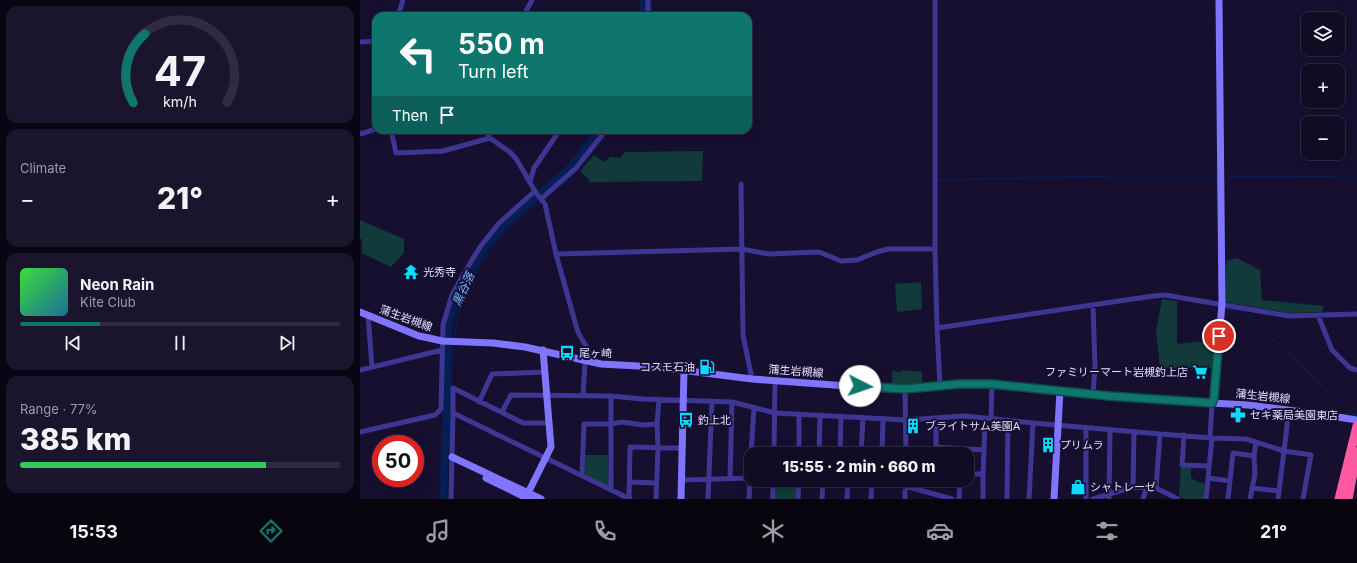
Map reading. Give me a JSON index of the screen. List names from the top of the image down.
{
  "streets": {
    "main road": ["蒲生岩槻線"]
  },
  "water": ["黒谷落"],
  "places": {
    "temple": ["光秀寺"],
    "bus stop": ["尾ヶ崎", "釣上北"],
    "fuel station": ["コスモ石油"],
    "supermarket": ["ファミリーマート岩槻釣上店"],
    "pharmacy": ["セキ薬局美園東店"],
    "building": ["ブライトサム美園A", "プリムラ"],
    "shop": ["シャトレーゼ"]
  },
  "page": {
    "map_buttons": ["+", "−"],
    "turn": ["550 m", "Turn left"],
    "then": "Then",
    "tile": [
      "Climate",
      ["Range · 77%", "385 km"]
    ],
    "heat": ["−", "21°", "+"],
    "song": ["Neon Rain", "Kite Club"],
    "limit": "50",
    "trip": "15:55 · 2 min · 660 m",
    "tabs": ["15:53", "21°"],
    "gauge": ["47", "km/h"]
  }
}
